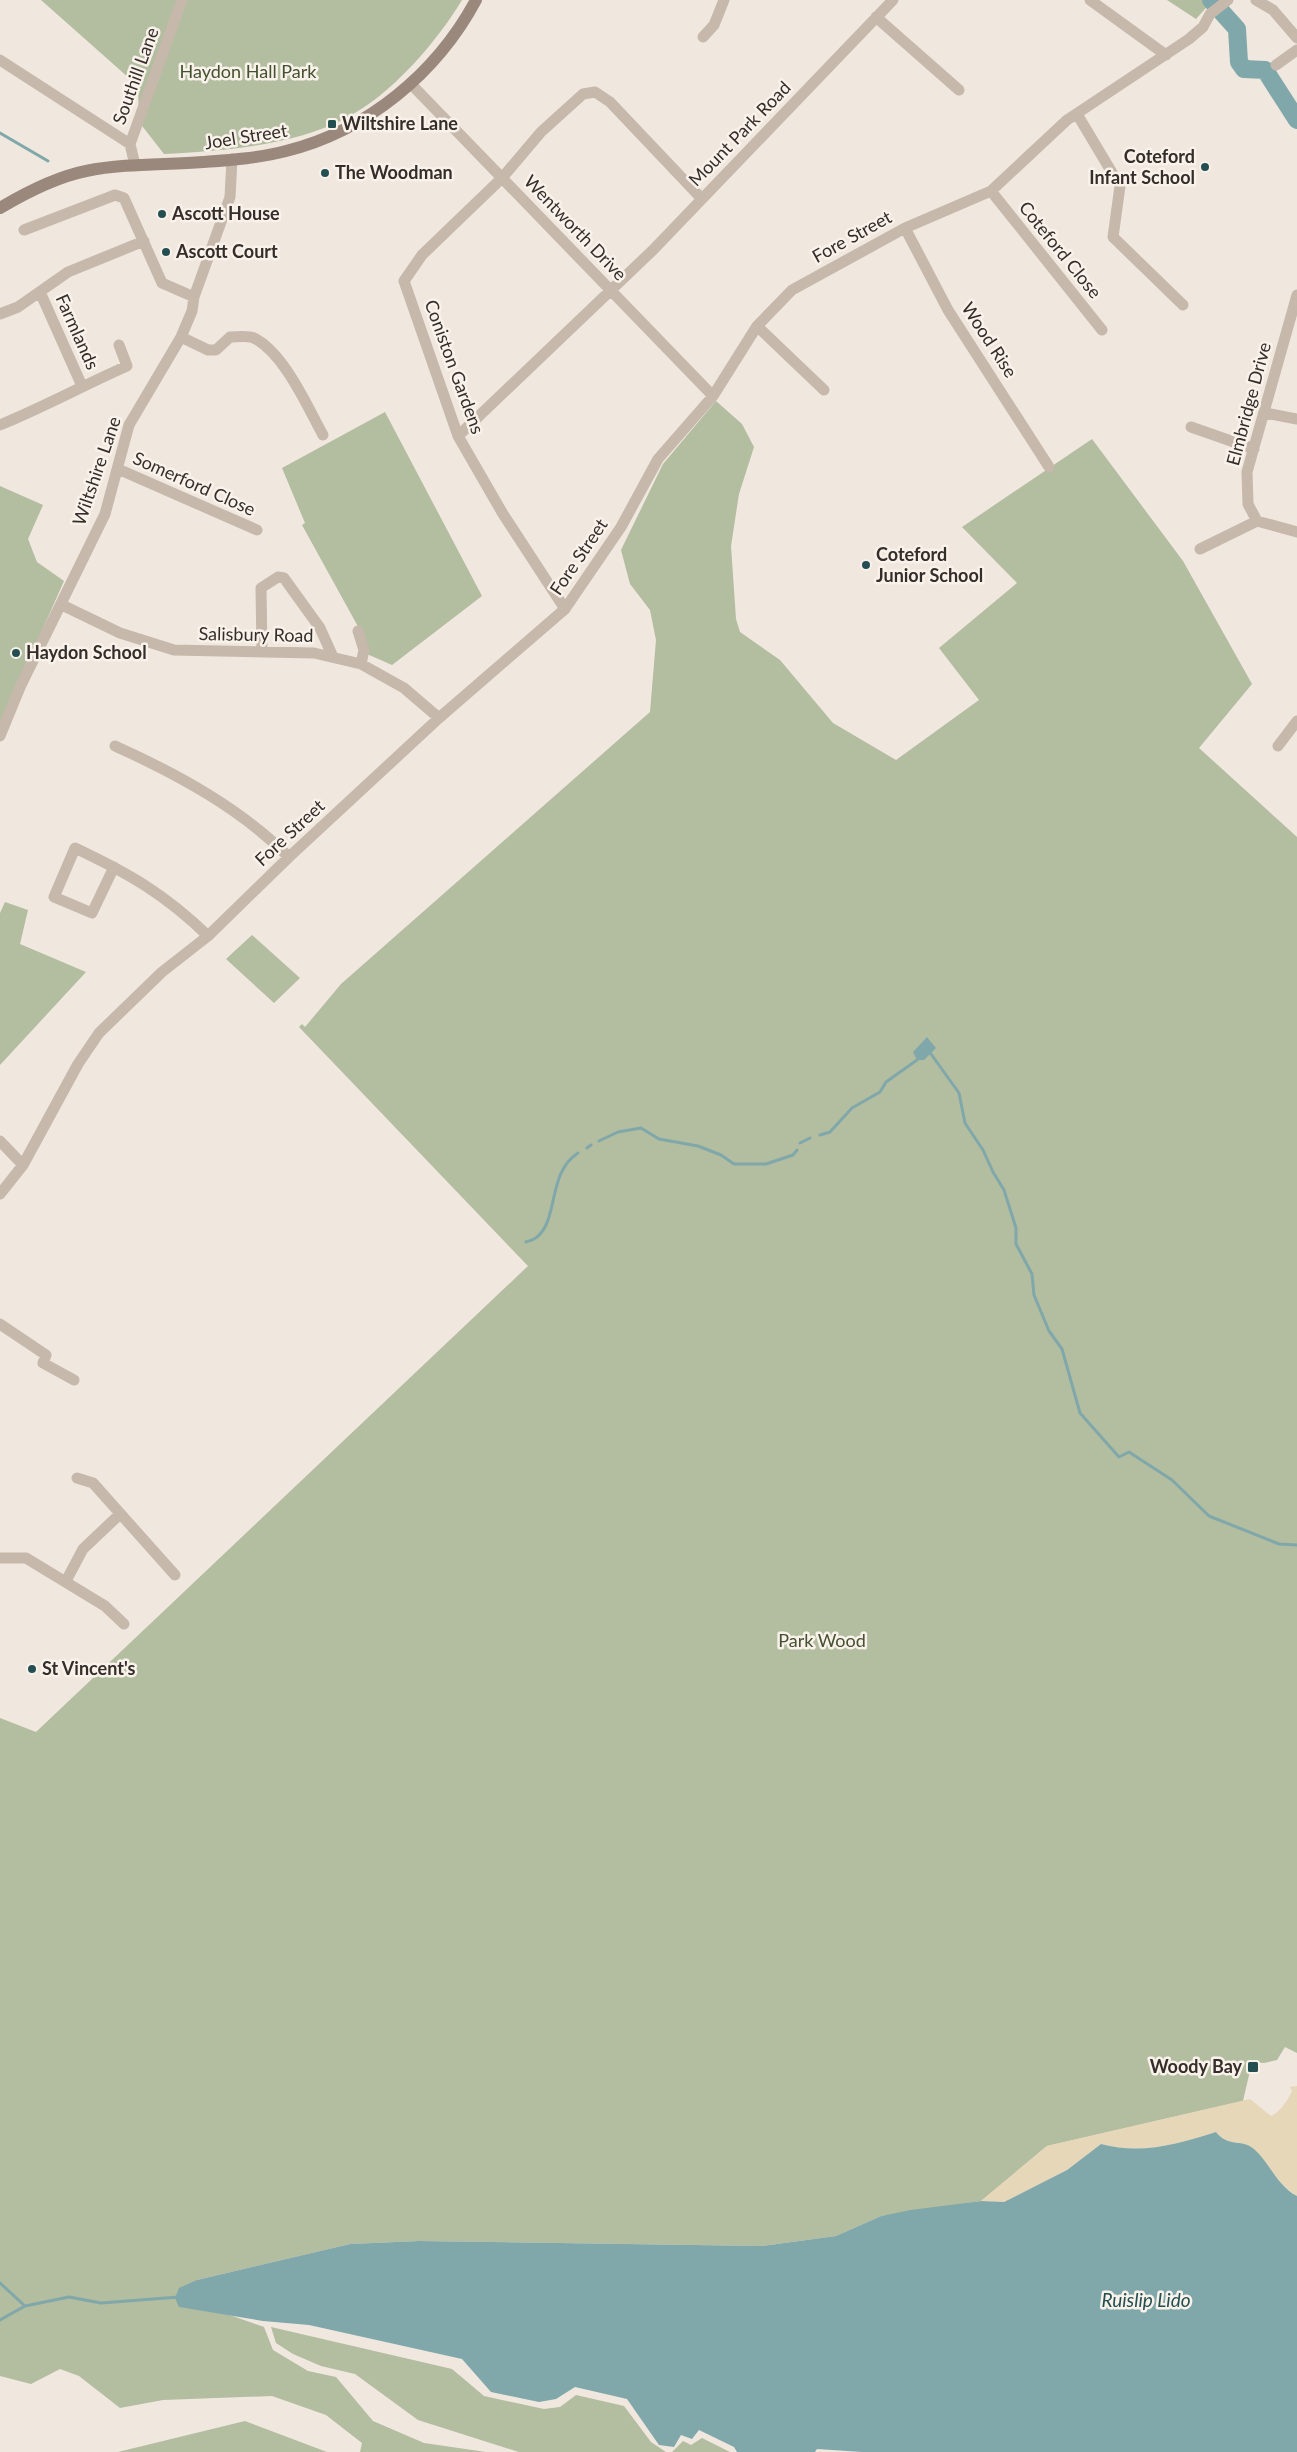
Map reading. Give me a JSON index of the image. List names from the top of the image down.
{
  "streets": {
    "main road": ["Joel Street"],
    "street": [
      "Southill Lane",
      "Mount Park Road",
      "Wentworth Drive",
      "Fore Street",
      "Coteford Close",
      "Farmlands",
      "Wood Rise",
      "Coniston Gardens",
      "Elmbridge Drive",
      "Wiltshire Lane",
      "Somerford Close",
      "Salisbury Road"
    ]
  },
  "crossings": [
    ["Southill Lane", "Joel Street"],
    ["Mount Park Road", "Wentworth Drive"],
    ["Mount Park Road", "Coniston Gardens"],
    ["Joel Street", "Wentworth Drive"],
    ["Joel Street", "Wiltshire Lane"],
    ["Wentworth Drive", "Fore Street"],
    ["Wentworth Drive", "Coniston Gardens"],
    ["Fore Street", "Coteford Close"],
    ["Fore Street", "Wood Rise"],
    ["Fore Street", "Coniston Gardens"],
    ["Fore Street", "Salisbury Road"],
    ["Wiltshire Lane", "Somerford Close"],
    ["Wiltshire Lane", "Salisbury Road"]
  ],
  "water": ["Ruislip Lido"],
  "parks": ["Haydon Hall Park", "Park Wood"],
  "places": {
    "transit": ["Wiltshire Lane", "Woody Bay"],
    "other": [
      "Coteford Infant School",
      "The Woodman",
      "Ascott House",
      "Ascott Court",
      "Coteford Junior School",
      "Haydon School",
      "St Vincent's"
    ]
  }
}
